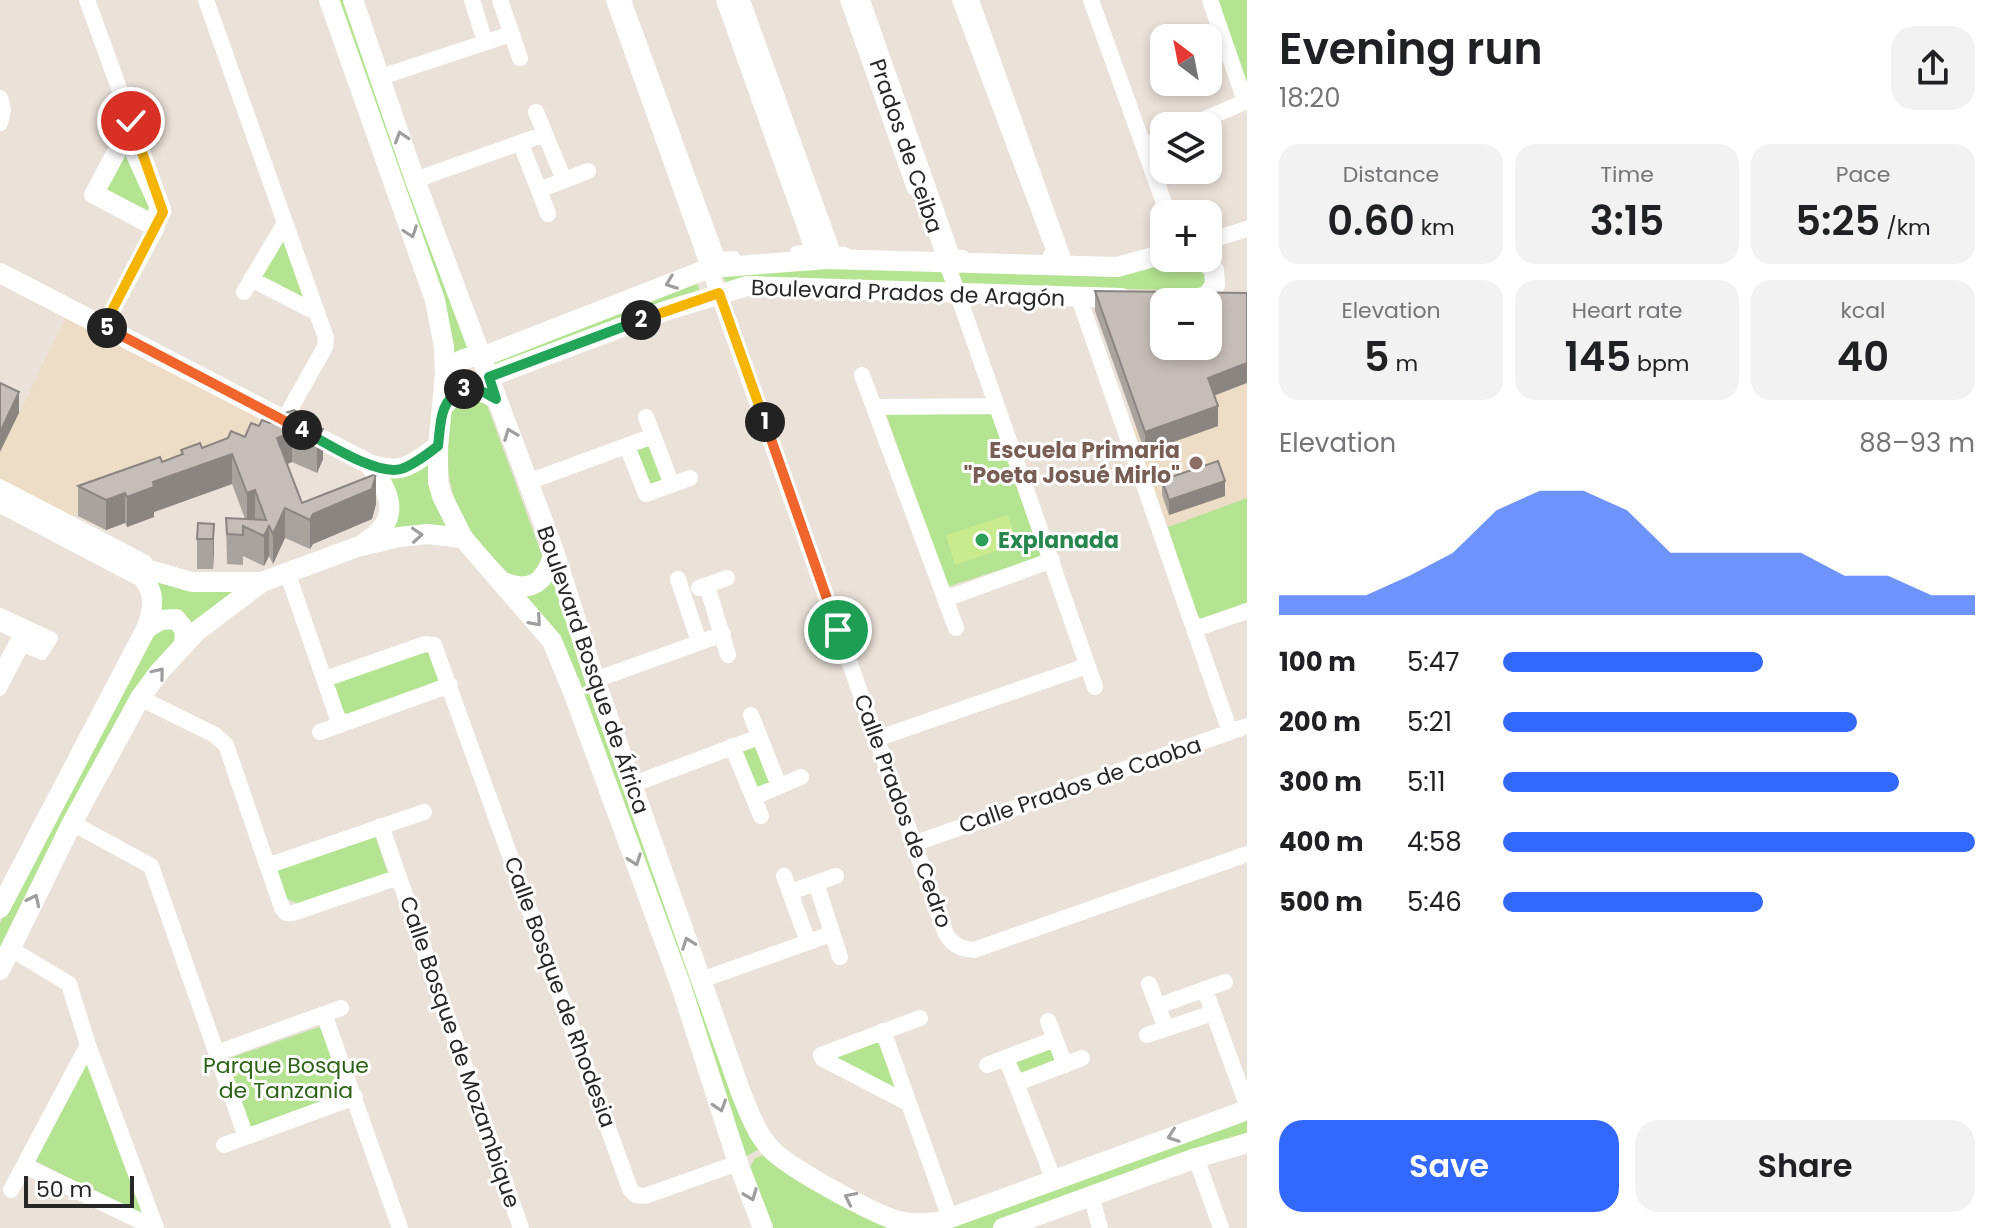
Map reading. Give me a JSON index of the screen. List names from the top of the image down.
{
  "streets": {
    "street": [
      "Prados de Ceiba",
      "Boulevard Prados de Aragón",
      "Boulevard Bosque de África",
      "Calle Prados de Caoba",
      "Calle Prados de Cedro",
      "Calle Bosque de Rhodesia",
      "Calle Bosque de Mozambique"
    ]
  },
  "crossings": [
    ["Prados de Ceiba", "Boulevard Prados de Aragón"],
    ["Boulevard Prados de Aragón", "Boulevard Bosque de África"],
    ["Boulevard Prados de Aragón", "Calle Prados de Cedro"],
    ["Boulevard Bosque de África", "Calle Bosque de Rhodesia"],
    ["Calle Prados de Caoba", "Calle Prados de Cedro"]
  ],
  "parks": ["Parque Bosque de Tanzania"],
  "places": ["Escuela Primaria \"Poeta Josué Mirlo\"", "Explanada"],
  "scale_bar": "50 m",
  "north": "top left",
  "page": {
    "heading": ["Evening run", "18:20"],
    "map_buttons": ["+", "−"],
    "stats": [
      ["Distance", "0.60 km"],
      ["Time", "3:15"],
      ["Pace", "5:25 /km"],
      ["Elevation", "5 m"],
      ["Heart rate", "145 bpm"],
      ["kcal", "40"]
    ],
    "pins": [
      "2",
      "5",
      "3",
      "1",
      "4"
    ],
    "chart": ["Elevation", "88–93 m"],
    "list": [
      {
        "name": "100 m",
        "note": "5:47"
      },
      {
        "name": "200 m",
        "note": "5:21"
      },
      {
        "name": "300 m",
        "note": "5:11"
      },
      {
        "name": "400 m",
        "note": "4:58"
      },
      {
        "name": "500 m",
        "note": "5:46"
      }
    ],
    "buttons": ["Save", "Share"],
    "scale": "50 m"
  }
}
